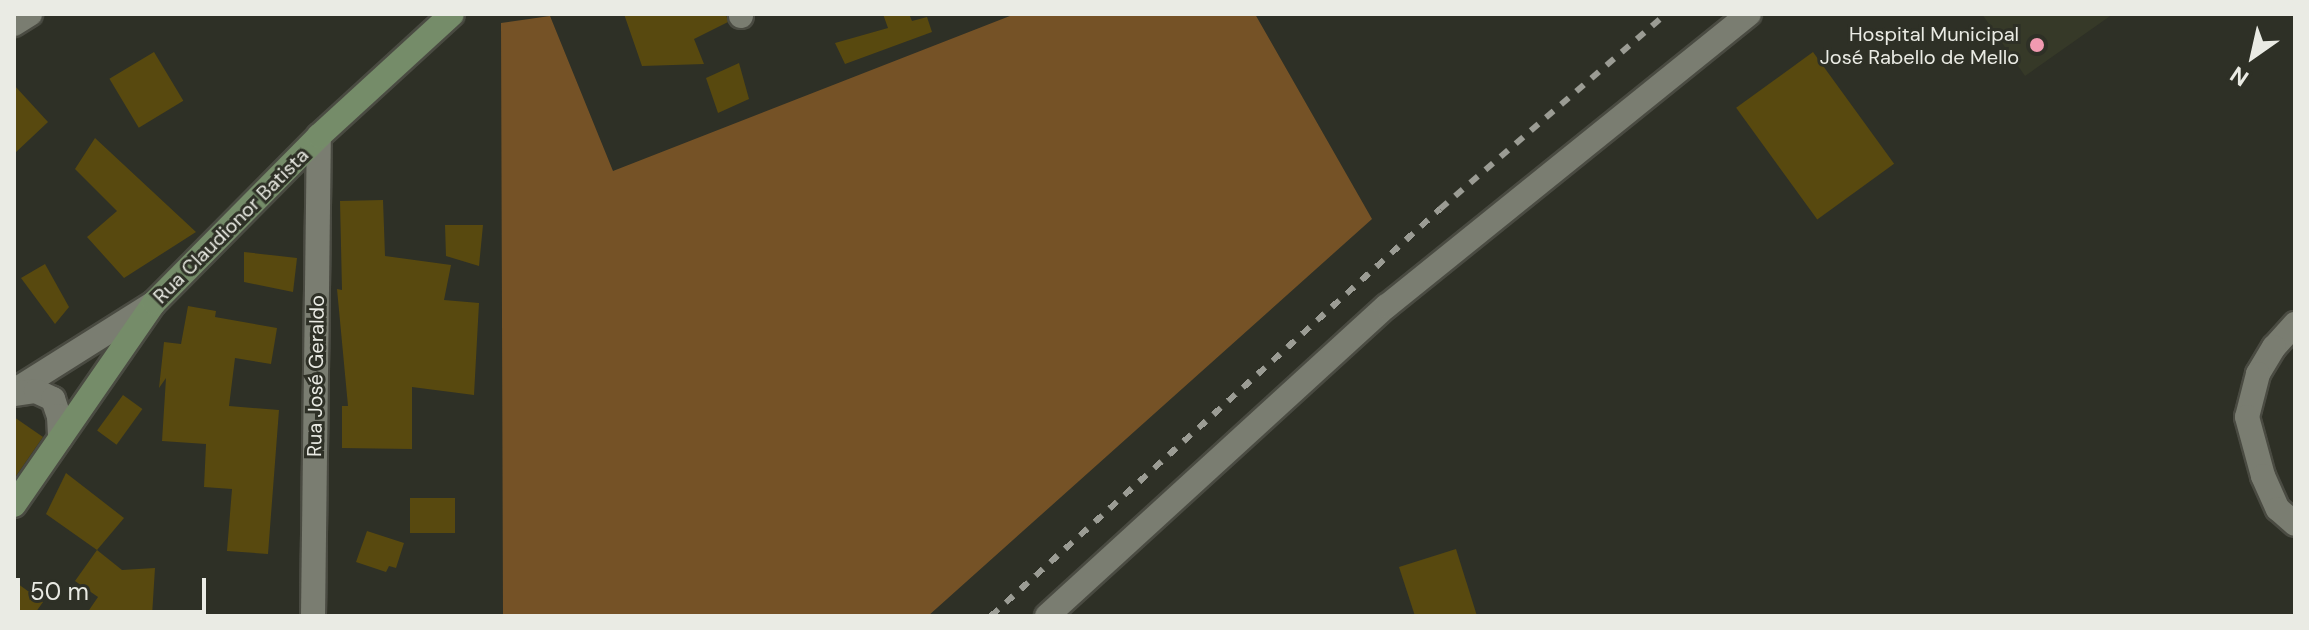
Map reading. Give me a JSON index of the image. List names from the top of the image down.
{
  "streets": {
    "main road": ["Rua Claudionor Batista"],
    "street": ["Rua José Geraldo"]
  },
  "crossings": [
    ["Rua Claudionor Batista", "Rua José Geraldo"]
  ],
  "places": ["Hospital Municipal José Rabello de Mello"],
  "scale_bar": "50 m",
  "north": "bottom left"
}
